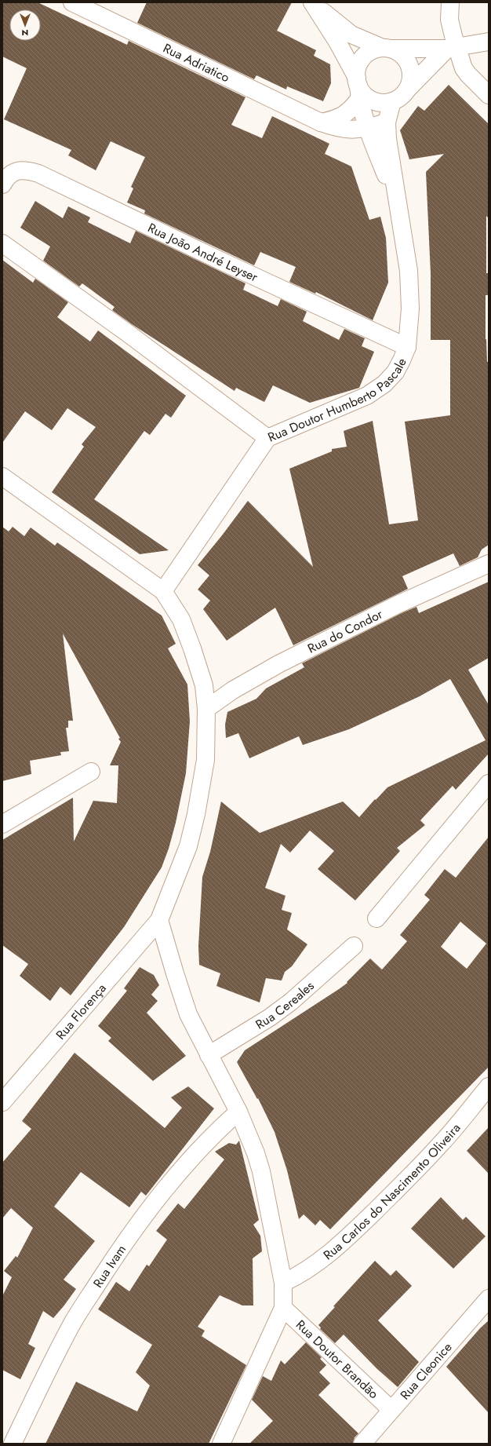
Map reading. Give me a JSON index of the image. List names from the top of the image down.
{
  "streets": {
    "street": [
      "Rua Adriatico",
      "Rua João André Leyser",
      "Rua Doutor Humberto Pascale",
      "Rua do Condor",
      "Rua Cereales",
      "Rua Florença",
      "Rua Carlos do Nascimento Oliveira",
      "Rua Ivam",
      "Rua Doutor Brandão",
      "Rua Cleonice"
    ]
  },
  "crossings": [
    ["Rua Adriatico", "Rua Doutor Humberto Pascale"],
    ["Rua João André Leyser", "Rua Doutor Humberto Pascale"],
    ["Rua Doutor Humberto Pascale", "Rua Florença"],
    ["Rua do Condor", "Rua Florença"],
    ["Rua Doutor Brandão", "Rua Cleonice"]
  ],
  "north": "bottom"
}
